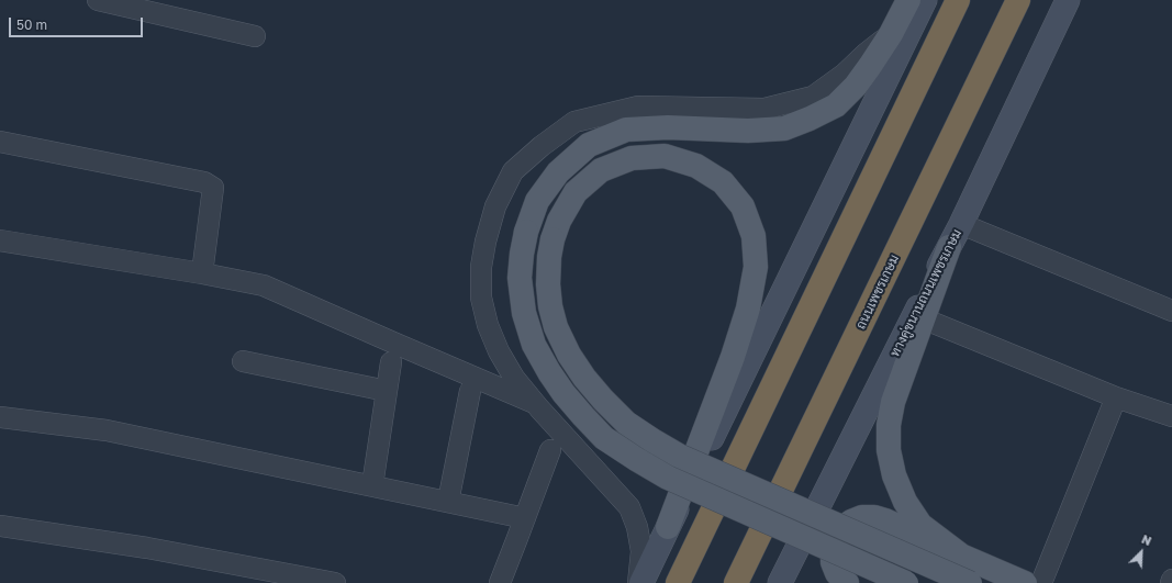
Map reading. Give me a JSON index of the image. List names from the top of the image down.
{
  "streets": {
    "highway": ["ถนนเพชรเกษม"],
    "main road": ["ทางคู่ขนานถนนเพชรเกษม"]
  },
  "scale_bar": "50 m",
  "north": "top right"
}
